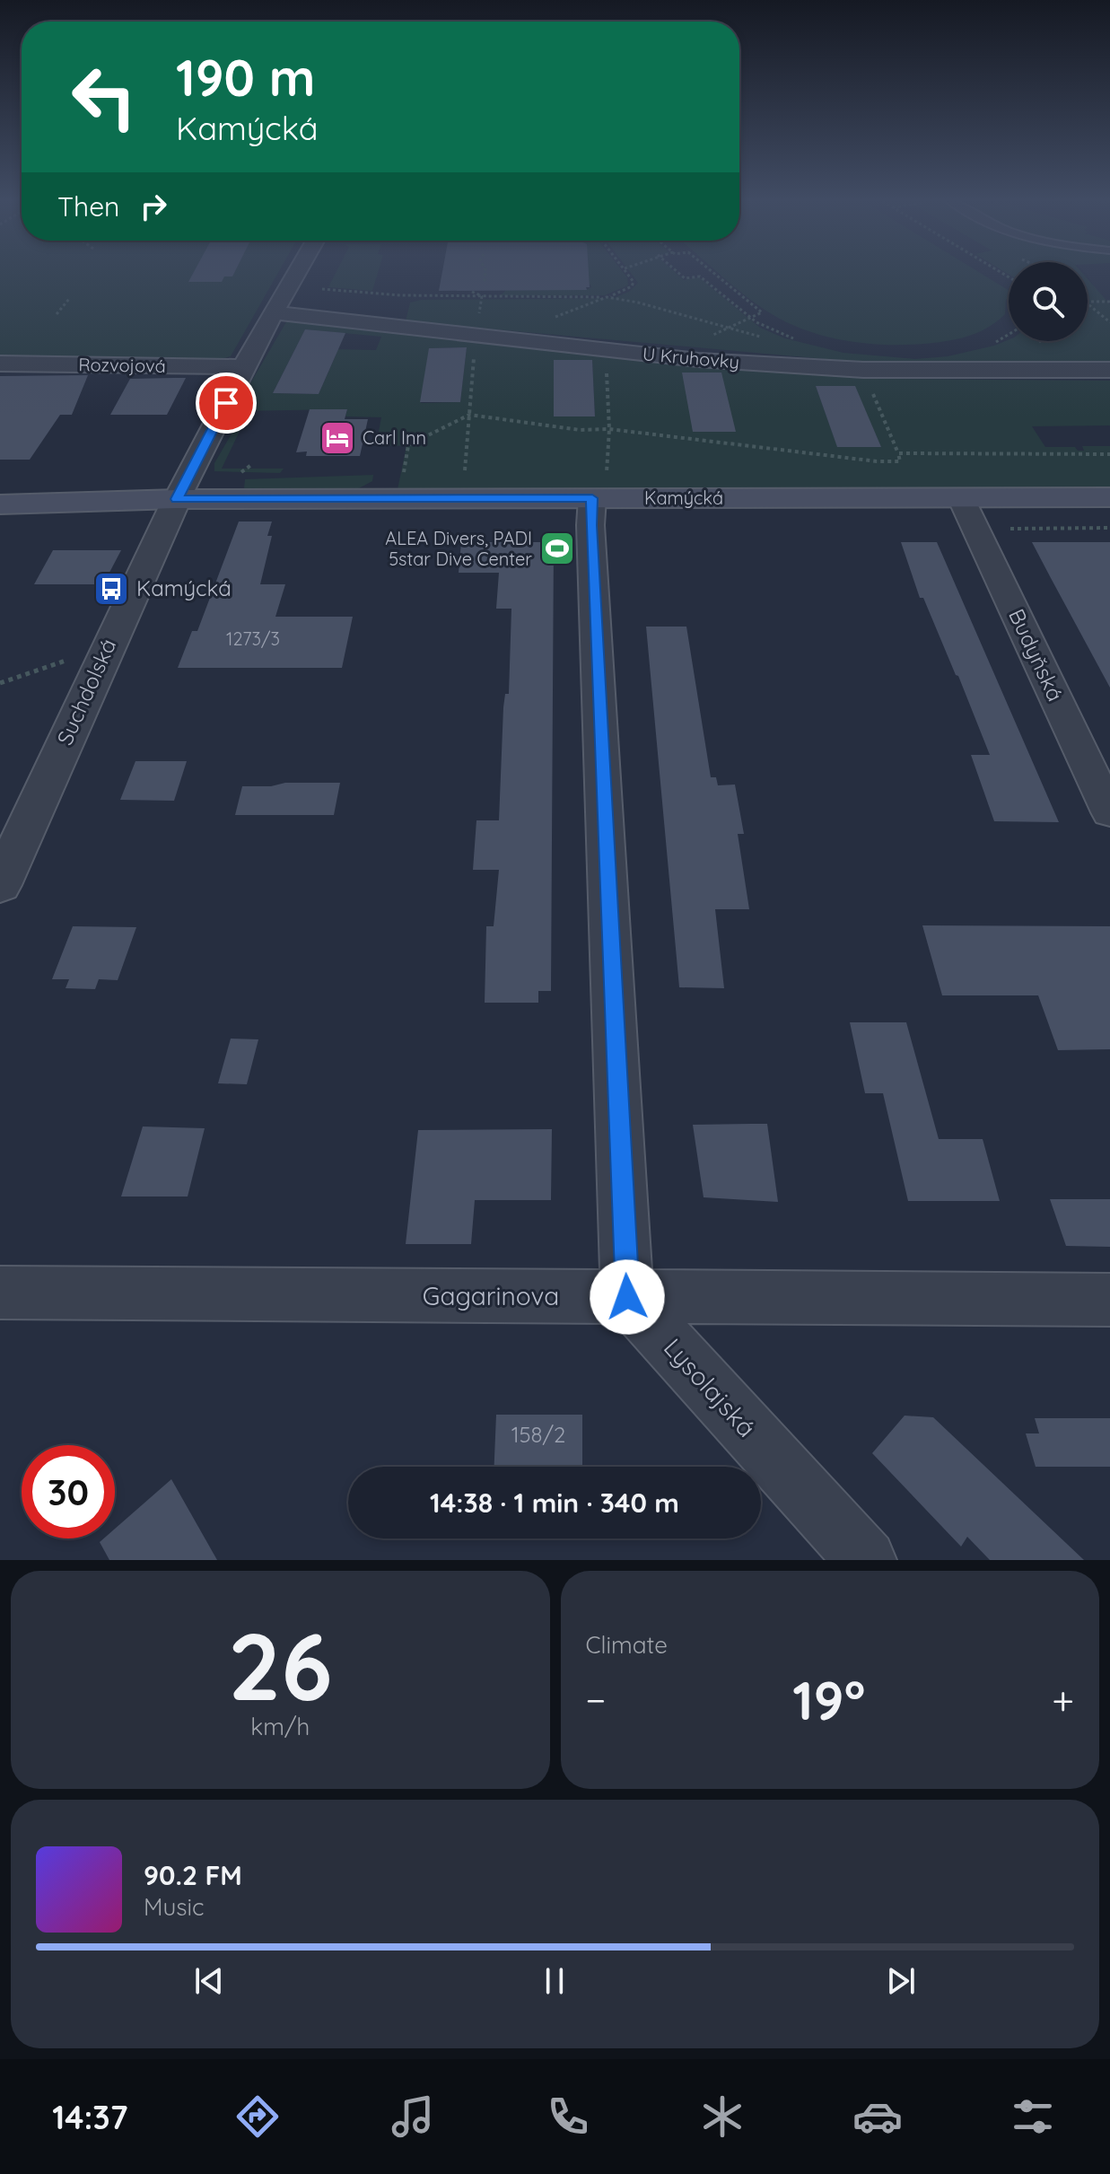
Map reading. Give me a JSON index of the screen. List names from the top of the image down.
{
  "streets": {
    "main road": ["Kamýcká"],
    "street": [
      "U Kruhovky",
      "Rozvojová",
      "Budyňská",
      "Suchdolská",
      "Gagarinova",
      "Lysolajská"
    ]
  },
  "crossings": [
    ["Kamýcká", "Budyňská"],
    ["Kamýcká", "Suchdolská"],
    ["Gagarinova", "Lysolajská"]
  ],
  "places": {
    "hotel": ["Carl Inn"],
    "sports": ["ALEA Divers, PADI 5star Dive Center"],
    "bus stop": ["Kamýcká"]
  },
  "house_numbers": ["1273/3", "158/2"],
  "page": {
    "turn": ["190 m", "Kamýcká"],
    "then": "Then",
    "limit": "30",
    "trip": "14:38 · 1 min · 340 m",
    "tile": [
      ["26", "km/h"],
      "Climate"
    ],
    "heat": ["−", "19°", "+"],
    "song": ["90.2 FM", "Music"],
    "tabs": "14:37"
  }
}
